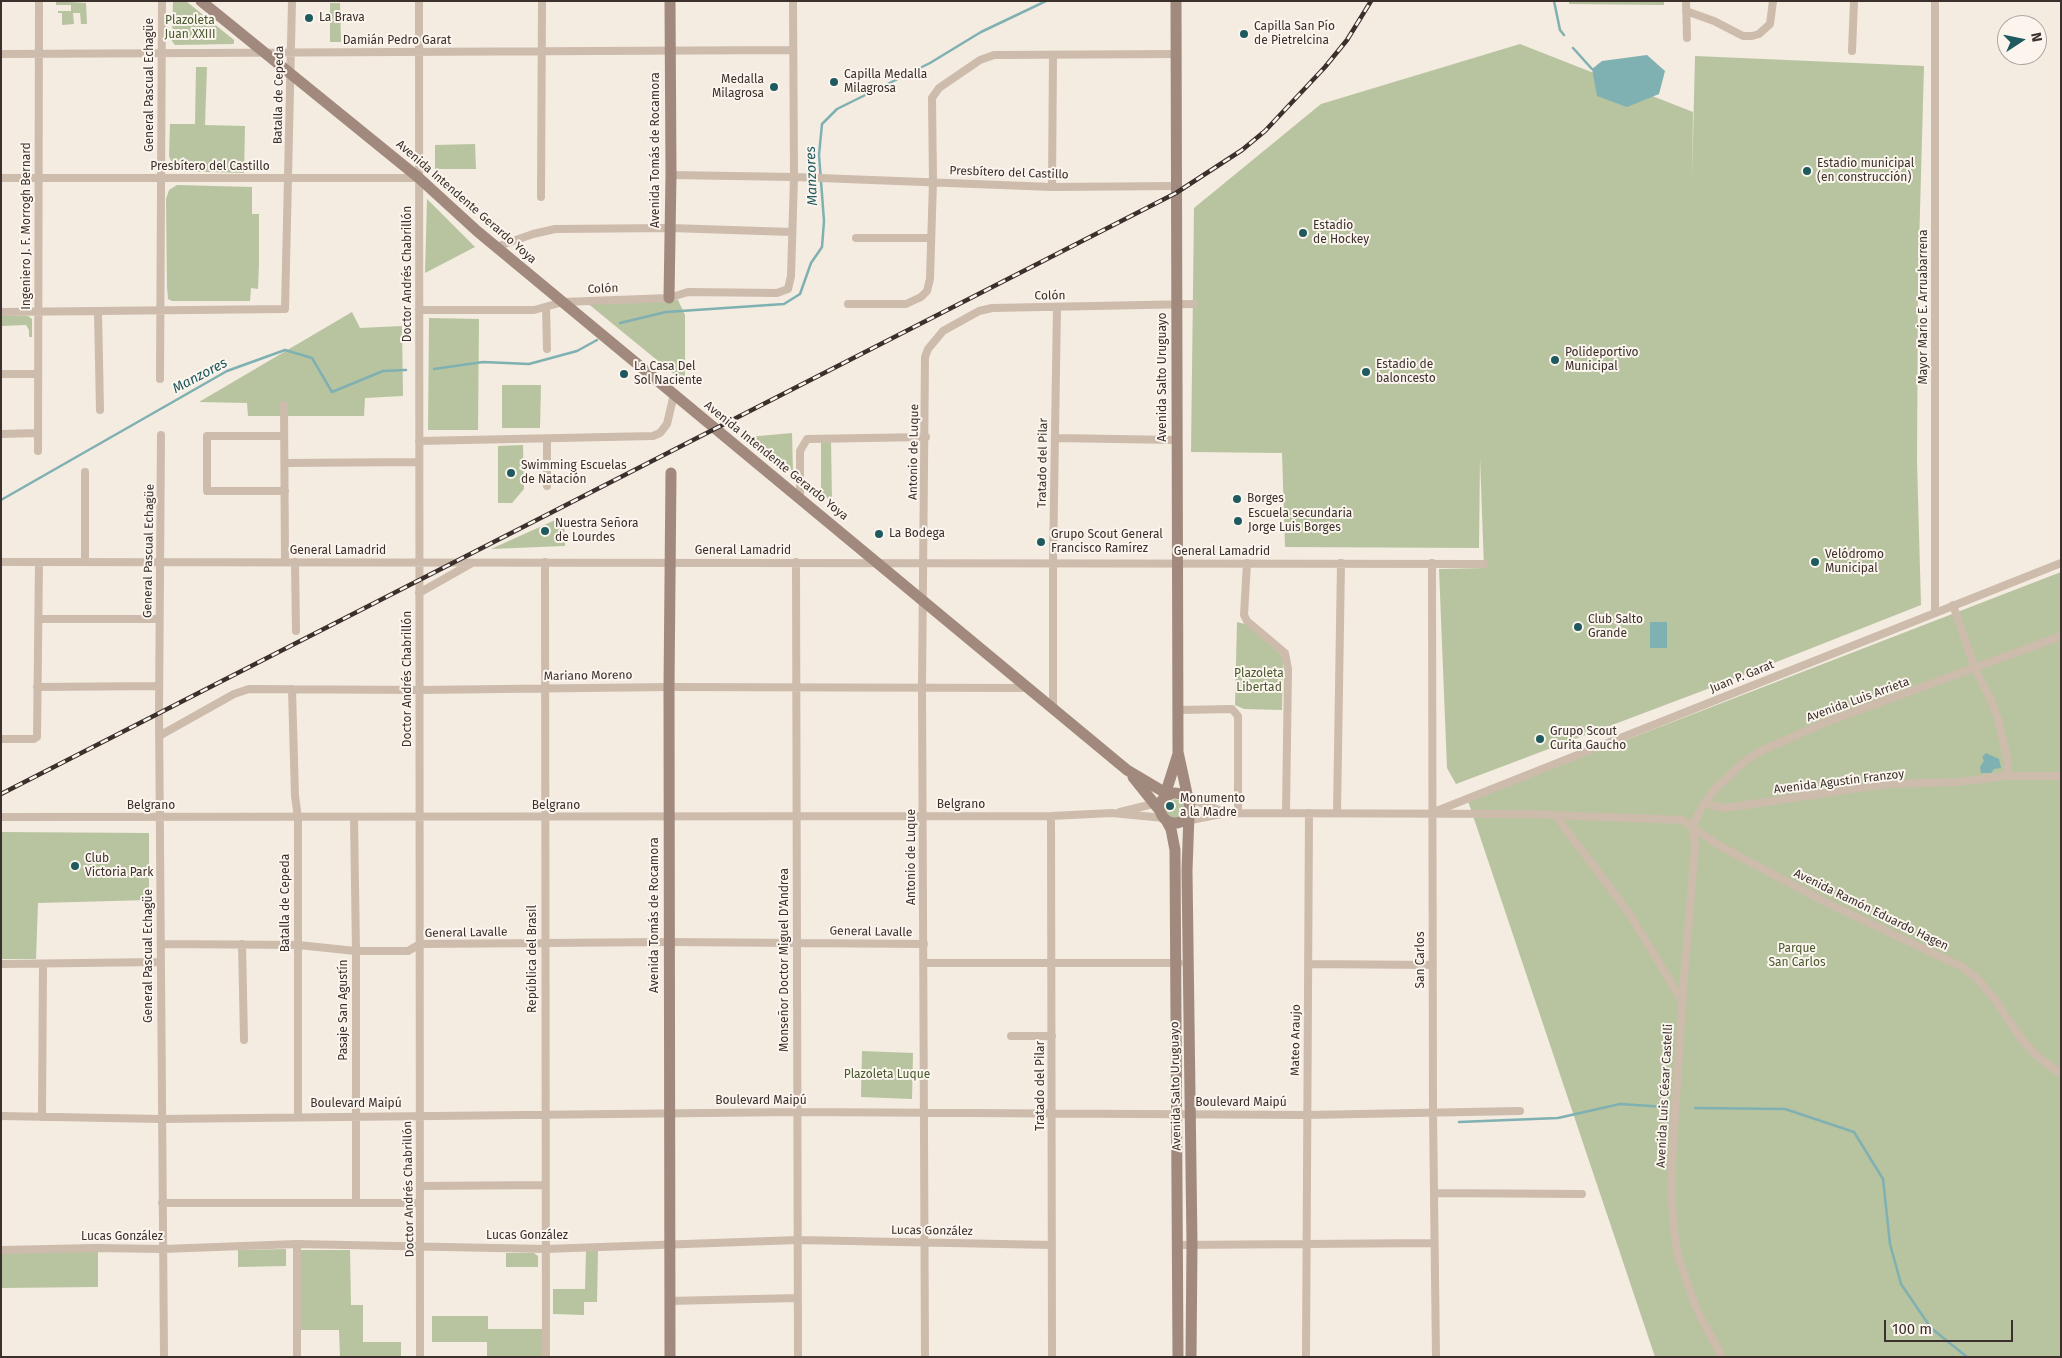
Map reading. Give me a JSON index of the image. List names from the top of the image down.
{
  "streets": {
    "main road": ["Avenida Tomás de Rocamora", "Avenida Intendente Gerardo Yoya", "Avenida Salto Uruguayo"],
    "street": [
      "Damián Pedro Garat",
      "General Pascual Echagüe",
      "Batalla de Cepeda",
      "Presbítero del Castillo",
      "Ingeniero J. F. Morrogh Bernard",
      "Doctor Andrés Chabrillón",
      "Colón",
      "Mayor Mario E. Arruabarrena",
      "Antonio de Luque",
      "Tratado del Pilar",
      "General Lamadrid",
      "Mariano Moreno",
      "Juan P. Garat",
      "Avenida Luis Arrieta",
      "Avenida Agustín Franzoy",
      "Belgrano",
      "Avenida Ramón Eduardo Hagen",
      "General Lavalle",
      "República del Brasil",
      "Monseñor Doctor Miguel D'Andrea",
      "San Carlos",
      "Pasaje San Agustín",
      "Mateo Araujo",
      "Avenida Luis César Castelli",
      "Boulevard Maipú",
      "Lucas González"
    ]
  },
  "crossings": [
    ["Damián Pedro Garat", "General Pascual Echagüe"],
    ["Damián Pedro Garat", "Batalla de Cepeda"],
    ["Damián Pedro Garat", "Avenida Tomás de Rocamora"],
    ["Damián Pedro Garat", "Avenida Intendente Gerardo Yoya"],
    ["Damián Pedro Garat", "Ingeniero J. F. Morrogh Bernard"],
    ["Damián Pedro Garat", "Doctor Andrés Chabrillón"],
    ["General Pascual Echagüe", "Batalla de Cepeda"],
    ["General Pascual Echagüe", "Presbítero del Castillo"],
    ["General Pascual Echagüe", "General Lamadrid"],
    ["General Pascual Echagüe", "Mariano Moreno"],
    ["General Pascual Echagüe", "Belgrano"],
    ["General Pascual Echagüe", "General Lavalle"],
    ["General Pascual Echagüe", "Boulevard Maipú"],
    ["General Pascual Echagüe", "Lucas González"],
    ["Batalla de Cepeda", "Presbítero del Castillo"],
    ["Batalla de Cepeda", "Avenida Intendente Gerardo Yoya"],
    ["Batalla de Cepeda", "Mariano Moreno"],
    ["Batalla de Cepeda", "Belgrano"],
    ["Batalla de Cepeda", "General Lavalle"],
    ["Batalla de Cepeda", "Boulevard Maipú"],
    ["Avenida Tomás de Rocamora", "Colón"],
    ["Avenida Tomás de Rocamora", "General Lamadrid"],
    ["Avenida Tomás de Rocamora", "Mariano Moreno"],
    ["Avenida Tomás de Rocamora", "Belgrano"],
    ["Avenida Tomás de Rocamora", "General Lavalle"],
    ["Avenida Tomás de Rocamora", "Boulevard Maipú"],
    ["Avenida Tomás de Rocamora", "Lucas González"],
    ["Presbítero del Castillo", "Avenida Intendente Gerardo Yoya"],
    ["Presbítero del Castillo", "Ingeniero J. F. Morrogh Bernard"],
    ["Presbítero del Castillo", "Doctor Andrés Chabrillón"],
    ["Presbítero del Castillo", "Avenida Salto Uruguayo"],
    ["Avenida Intendente Gerardo Yoya", "Doctor Andrés Chabrillón"],
    ["Avenida Intendente Gerardo Yoya", "Colón"],
    ["Avenida Intendente Gerardo Yoya", "Avenida Salto Uruguayo"],
    ["Avenida Intendente Gerardo Yoya", "Antonio de Luque"],
    ["Avenida Intendente Gerardo Yoya", "Tratado del Pilar"],
    ["Avenida Intendente Gerardo Yoya", "General Lamadrid"],
    ["Avenida Intendente Gerardo Yoya", "Mariano Moreno"],
    ["Avenida Intendente Gerardo Yoya", "Belgrano"],
    ["Doctor Andrés Chabrillón", "Colón"],
    ["Doctor Andrés Chabrillón", "General Lamadrid"],
    ["Doctor Andrés Chabrillón", "Mariano Moreno"],
    ["Doctor Andrés Chabrillón", "Belgrano"],
    ["Doctor Andrés Chabrillón", "General Lavalle"],
    ["Doctor Andrés Chabrillón", "Boulevard Maipú"],
    ["Doctor Andrés Chabrillón", "Lucas González"],
    ["Colón", "Avenida Salto Uruguayo"],
    ["Colón", "Antonio de Luque"],
    ["Colón", "Tratado del Pilar"],
    ["Mayor Mario E. Arruabarrena", "Juan P. Garat"],
    ["Avenida Salto Uruguayo", "General Lamadrid"],
    ["Avenida Salto Uruguayo", "Belgrano"],
    ["Avenida Salto Uruguayo", "Boulevard Maipú"],
    ["Antonio de Luque", "General Lamadrid"],
    ["Antonio de Luque", "Mariano Moreno"],
    ["Antonio de Luque", "Belgrano"],
    ["Antonio de Luque", "General Lavalle"],
    ["Antonio de Luque", "Boulevard Maipú"],
    ["Antonio de Luque", "Lucas González"],
    ["Tratado del Pilar", "General Lamadrid"],
    ["Tratado del Pilar", "Belgrano"],
    ["Tratado del Pilar", "Boulevard Maipú"],
    ["Tratado del Pilar", "Lucas González"],
    ["General Lamadrid", "República del Brasil"],
    ["General Lamadrid", "Monseñor Doctor Miguel D'Andrea"],
    ["General Lamadrid", "San Carlos"],
    ["Mariano Moreno", "República del Brasil"],
    ["Mariano Moreno", "Monseñor Doctor Miguel D'Andrea"],
    ["Juan P. Garat", "Avenida Ramón Eduardo Hagen"],
    ["Juan P. Garat", "San Carlos"],
    ["Avenida Luis Arrieta", "Avenida Agustín Franzoy"],
    ["Avenida Luis Arrieta", "Avenida Ramón Eduardo Hagen"],
    ["Avenida Luis Arrieta", "Avenida Luis César Castelli"],
    ["Belgrano", "República del Brasil"],
    ["Belgrano", "Monseñor Doctor Miguel D'Andrea"],
    ["Belgrano", "Pasaje San Agustín"],
    ["Avenida Ramón Eduardo Hagen", "San Carlos"],
    ["Avenida Ramón Eduardo Hagen", "Avenida Luis César Castelli"],
    ["General Lavalle", "República del Brasil"],
    ["General Lavalle", "Monseñor Doctor Miguel D'Andrea"],
    ["General Lavalle", "Pasaje San Agustín"],
    ["República del Brasil", "Boulevard Maipú"],
    ["República del Brasil", "Lucas González"],
    ["Monseñor Doctor Miguel D'Andrea", "Boulevard Maipú"],
    ["Monseñor Doctor Miguel D'Andrea", "Lucas González"],
    ["San Carlos", "Boulevard Maipú"],
    ["Pasaje San Agustín", "Boulevard Maipú"],
    ["Mateo Araujo", "Boulevard Maipú"]
  ],
  "water": ["Manzores"],
  "parks": [
    "Plazoleta Juan XXIII",
    "Plazoleta Libertad",
    "Parque San Carlos",
    "Plazoleta Luque"
  ],
  "places": [
    "La Brava",
    "Capilla San Pío de Pietrelcina",
    "Capilla Medalla Milagrosa",
    "Medalla Milagrosa",
    "Estadio municipal (en construcción)",
    "Estadio de Hockey",
    "Polideportivo Municipal",
    "Estadio de baloncesto",
    "La Casa Del Sol Naciente",
    "Swimming Escuelas de Natación",
    "Borges",
    "Escuela secundaria Jorge Luis Borges",
    "Nuestra Señora de Lourdes",
    "La Bodega",
    "Grupo Scout General Francisco Ramírez",
    "Velódromo Municipal",
    "Club Salto Grande",
    "Grupo Scout Curita Gaucho",
    "Monumento a la Madre",
    "Club Victoria Park"
  ],
  "scale_bar": "100 m",
  "north": "right"
}
